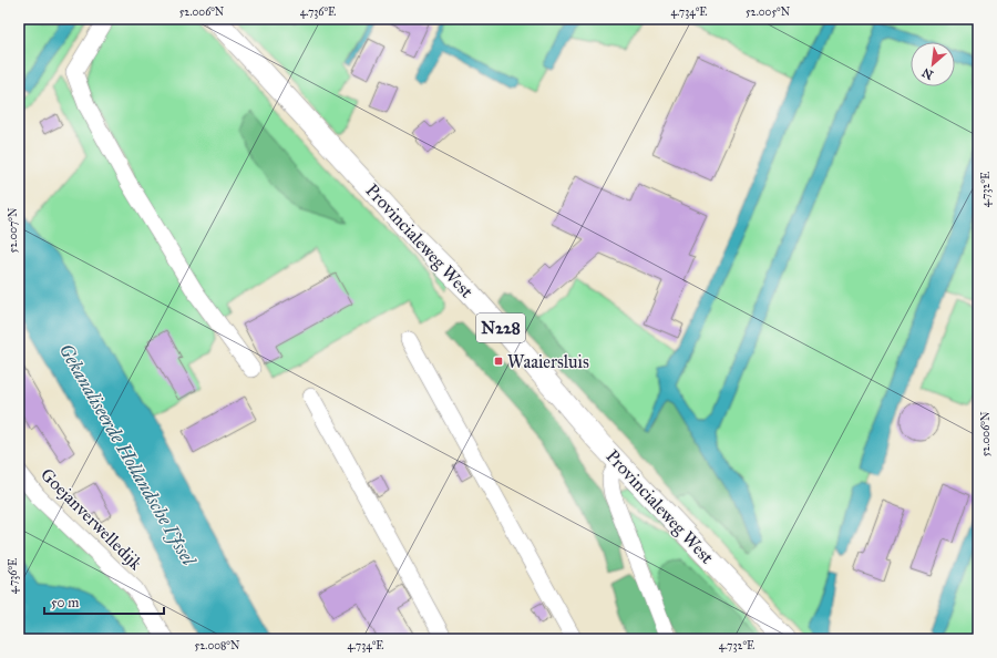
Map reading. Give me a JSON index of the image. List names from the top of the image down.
{
  "streets": {
    "main road": ["Provincialeweg West", "N228"],
    "street": ["Goejanverwelledijk"]
  },
  "water": ["Gekanaliseerde Hollandsche IJssel"],
  "places": {
    "transit": ["Waaiersluis"]
  },
  "scale_bar": "50 m",
  "north": "bottom left",
  "coordinates": [
    "52.006°N",
    "4.736°E",
    "4.734°E",
    "52.005°N",
    "4.732°E",
    "52.007°N",
    "52.008°N"
  ]
}
